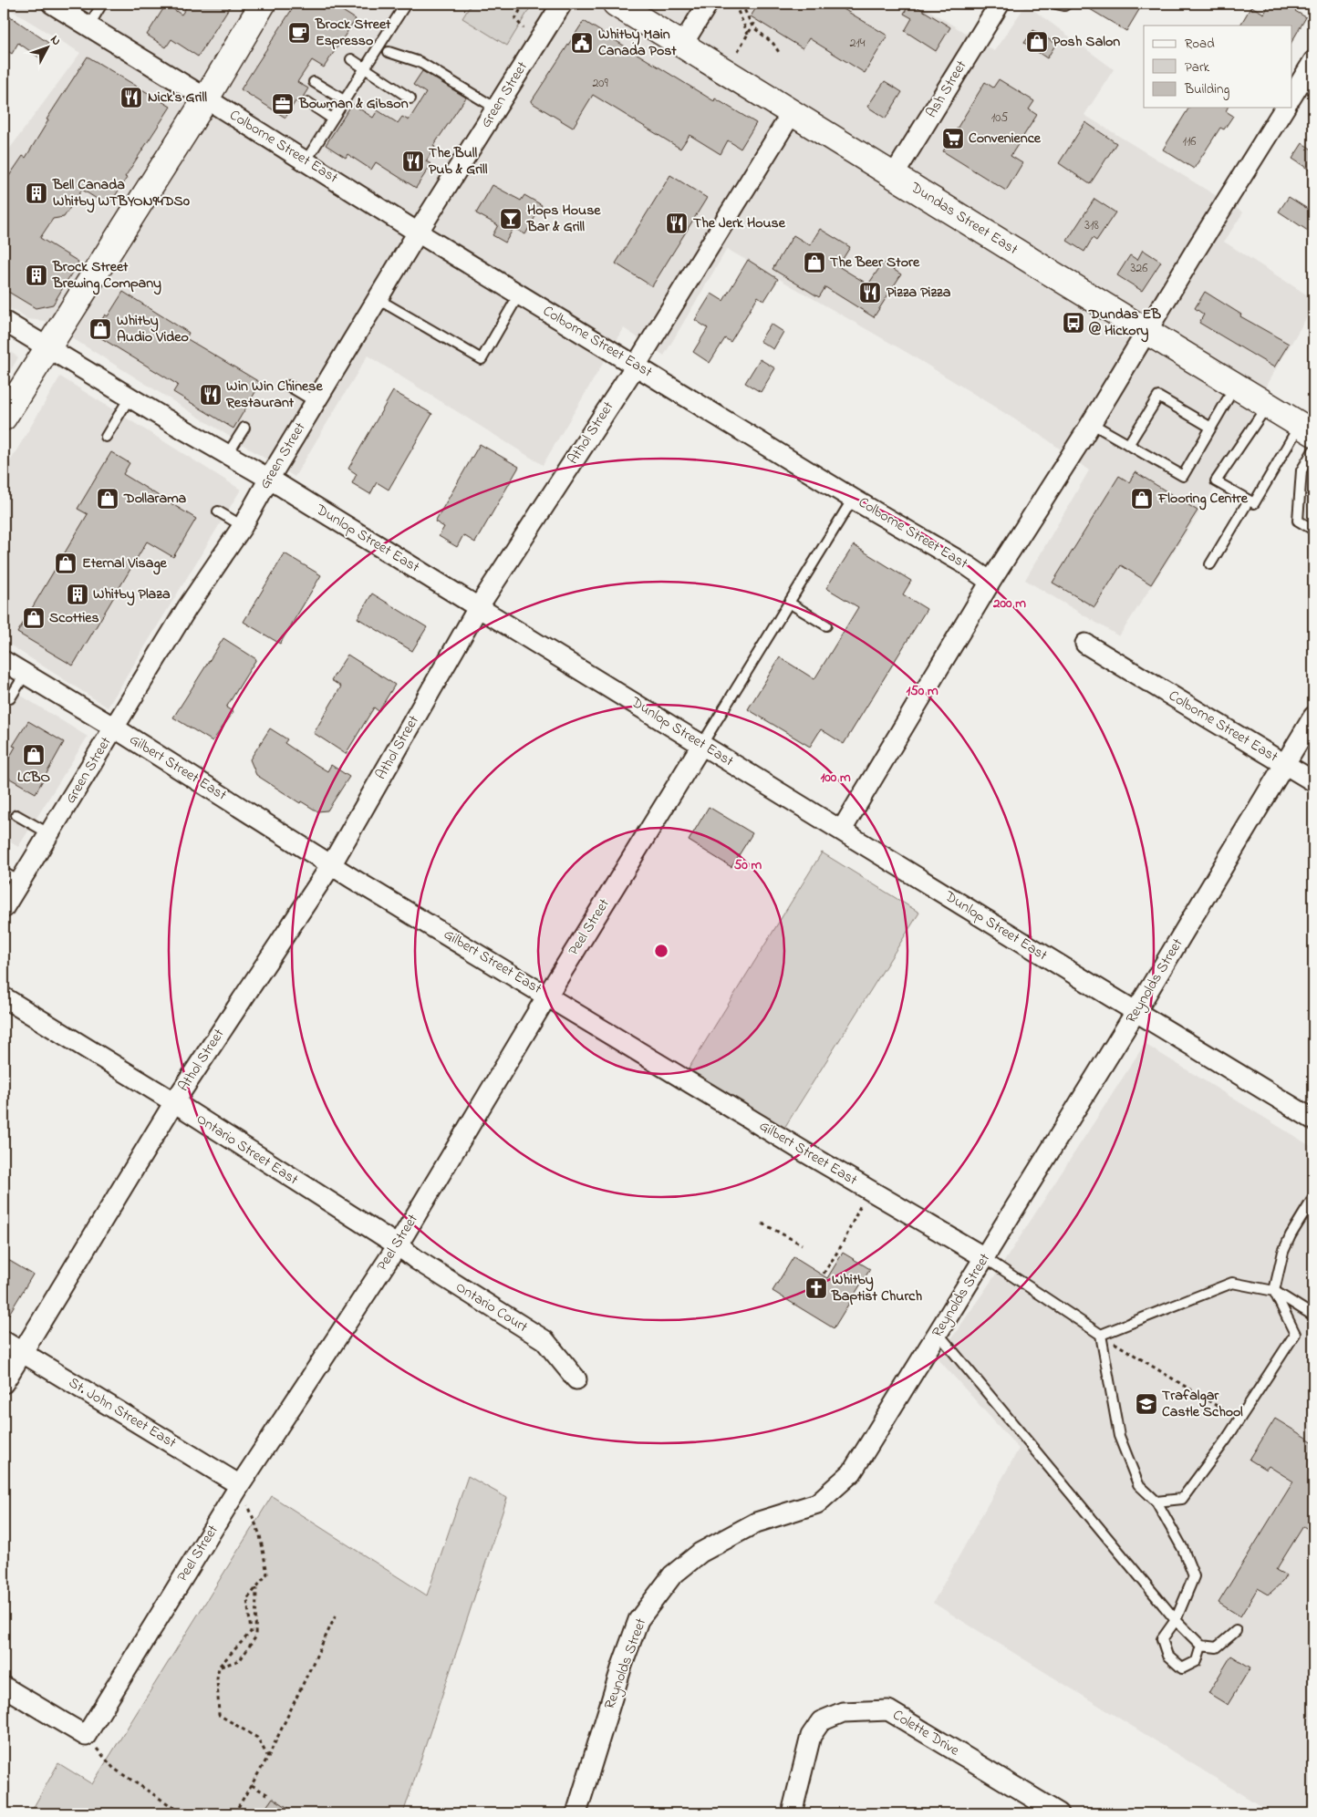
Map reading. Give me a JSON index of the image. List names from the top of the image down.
{
  "streets": {
    "main road": ["Dundas Street East"],
    "street": [
      "Ash Street",
      "Green Street",
      "Colborne Street East",
      "Athol Street",
      "Dunlop Street East",
      "Gilbert Street East",
      "Peel Street",
      "Reynolds Street",
      "Ontario Street East",
      "Ontario Court",
      "St. John Street East",
      "Colette Drive"
    ]
  },
  "crossings": [
    ["Ash Street", "Dundas Street East"],
    ["Green Street", "Colborne Street East"],
    ["Green Street", "Dunlop Street East"],
    ["Green Street", "Gilbert Street East"],
    ["Colborne Street East", "Athol Street"],
    ["Colborne Street East", "Reynolds Street"],
    ["Dundas Street East", "Athol Street"],
    ["Athol Street", "Dunlop Street East"],
    ["Athol Street", "Gilbert Street East"],
    ["Athol Street", "Ontario Street East"],
    ["Athol Street", "St. John Street East"],
    ["Dunlop Street East", "Peel Street"],
    ["Dunlop Street East", "Reynolds Street"],
    ["Gilbert Street East", "Peel Street"],
    ["Gilbert Street East", "Reynolds Street"],
    ["Peel Street", "Ontario Street East"],
    ["Peel Street", "Ontario Court"],
    ["Peel Street", "St. John Street East"],
    ["Ontario Street East", "Ontario Court"]
  ],
  "places": {
    "cafe": ["Brock Street Espresso"],
    "shop": [
      "Posh Salon",
      "The Beer Store",
      "Whitby Audio Video",
      "Dollarama",
      "Flooring Centre",
      "Eternal Visage",
      "Scotties",
      "LCBO"
    ],
    "public building": ["Whitby Main Canada Post"],
    "restaurant": [
      "Nick's Grill",
      "The Bull Pub & Grill",
      "The Jerk House",
      "Pizza Pizza",
      "Win Win Chinese Restaurant"
    ],
    "office": ["Bowman & Gibson"],
    "supermarket": ["Convenience"],
    "building": ["Bell Canada Whitby WTBYON94DS0", "Brock Street Brewing Company", "Whitby Plaza"],
    "bar": ["Hops House Bar & Grill"],
    "bus stop": ["Dundas EB @ Hickory"],
    "church": ["Whitby Baptist Church"],
    "school or university": ["Trafalgar Castle School"]
  },
  "house_numbers": [
    "214",
    "209",
    "105",
    "116",
    "318",
    "326"
  ],
  "legend": ["Road", "Park", "Building"],
  "north": "top right",
  "rings": [
    "200 m",
    "150 m",
    "100 m",
    "50 m"
  ]
}
